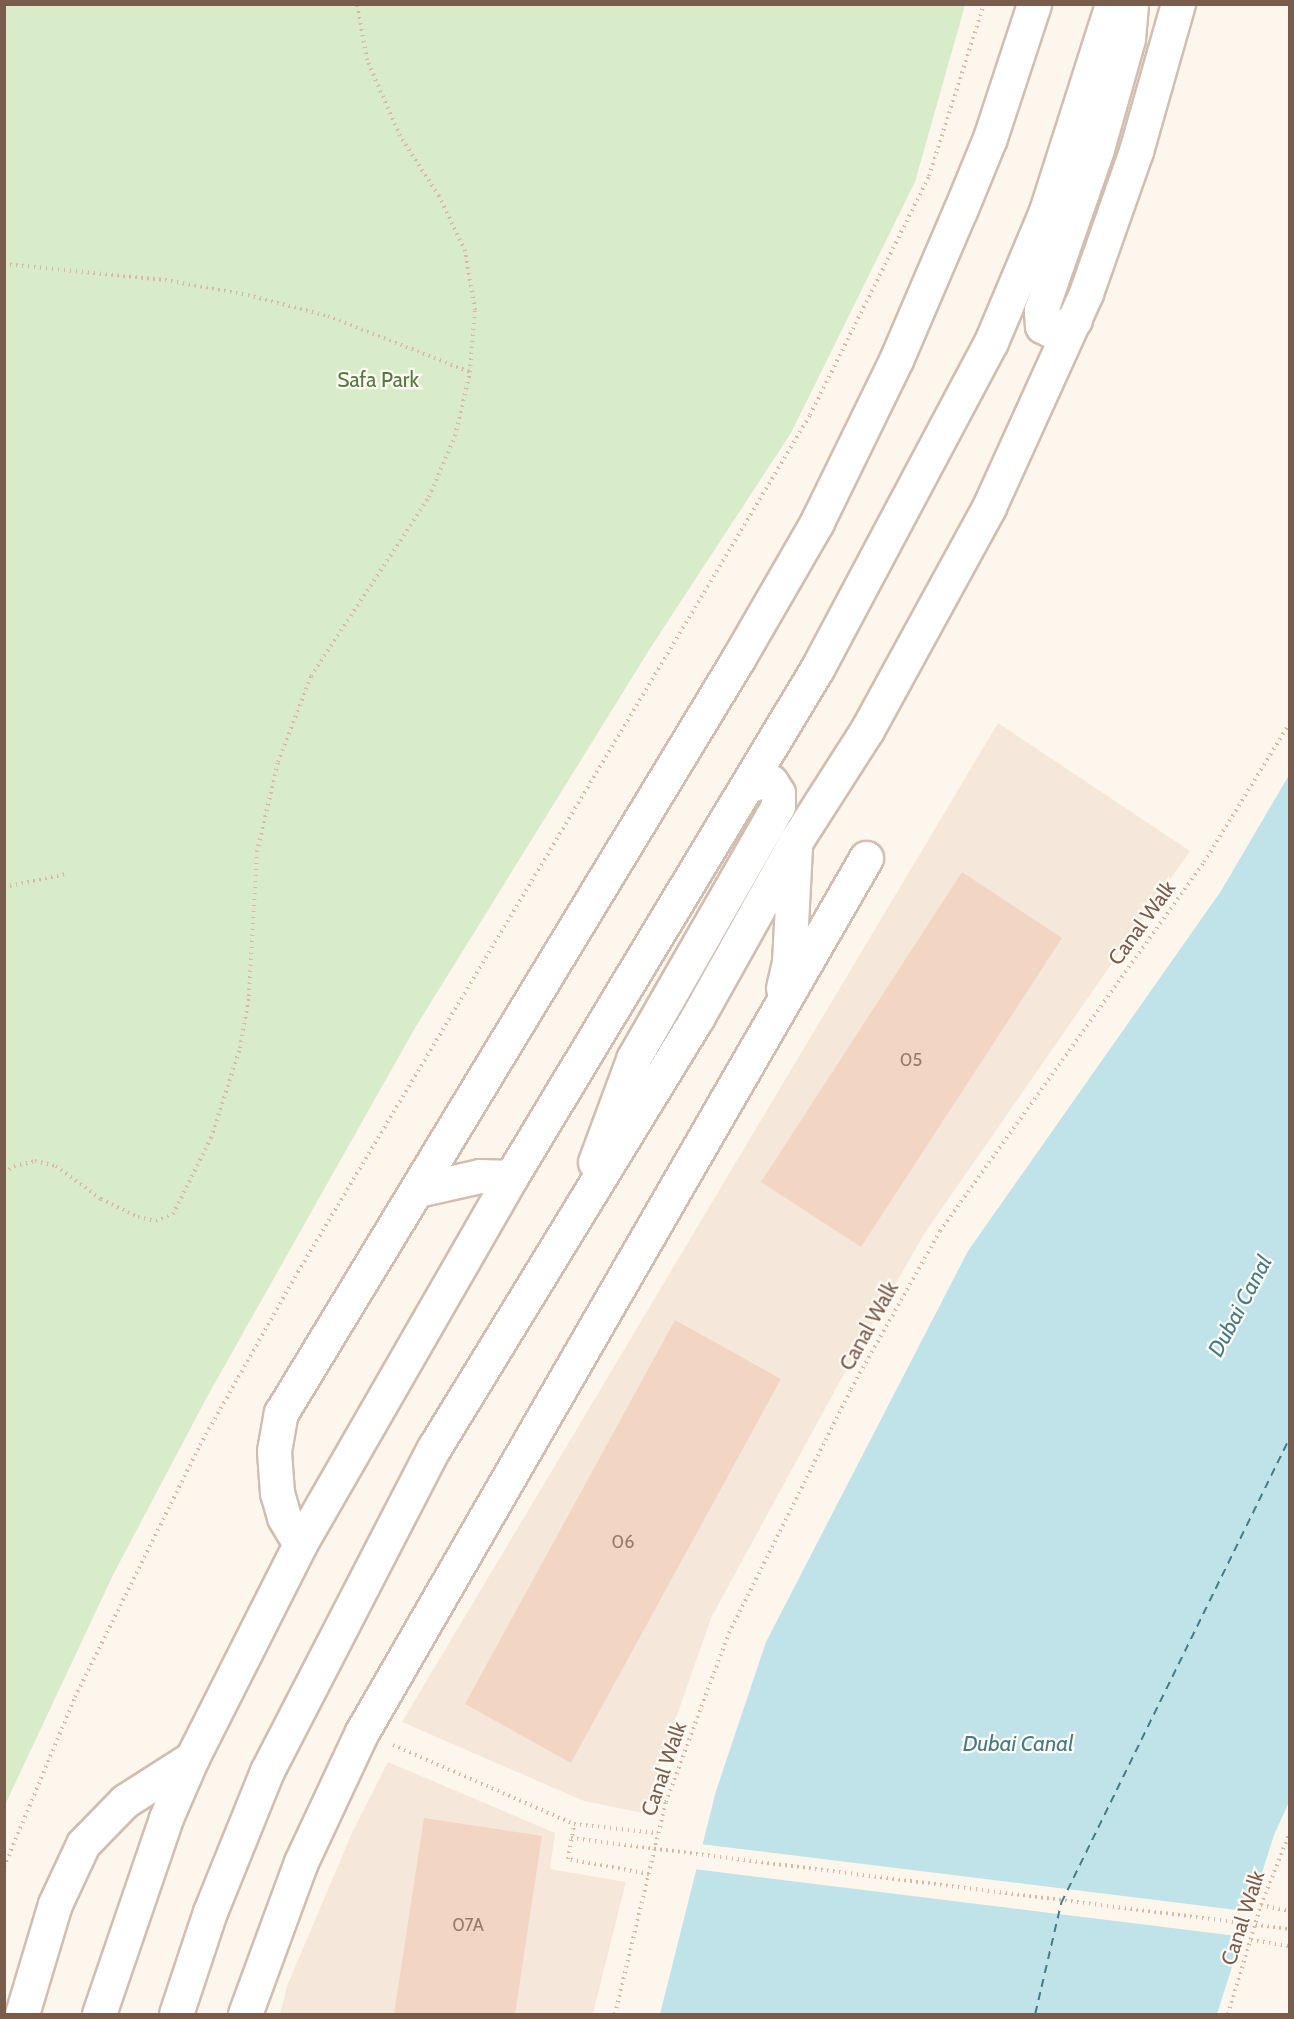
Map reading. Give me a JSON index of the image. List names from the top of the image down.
{
  "streets": {
    "path": ["Canal Walk"]
  },
  "water": ["Dubai Canal"],
  "parks": ["Safa Park"],
  "house_numbers": ["05", "06", "07A"]
}
